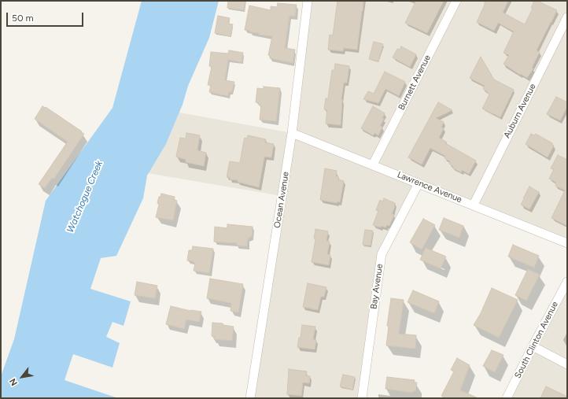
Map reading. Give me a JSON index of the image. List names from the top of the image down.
{
  "streets": {
    "street": [
      "Burnett Avenue",
      "Auburn Avenue",
      "Lawrence Avenue",
      "Ocean Avenue",
      "Bay Avenue",
      "South Clinton Avenue"
    ]
  },
  "crossings": [
    ["Burnett Avenue", "Lawrence Avenue"],
    ["Auburn Avenue", "Lawrence Avenue"],
    ["Lawrence Avenue", "Ocean Avenue"],
    ["Lawrence Avenue", "Bay Avenue"]
  ],
  "water": ["Watchogue Creek"],
  "scale_bar": "50 m",
  "north": "bottom left"
}
